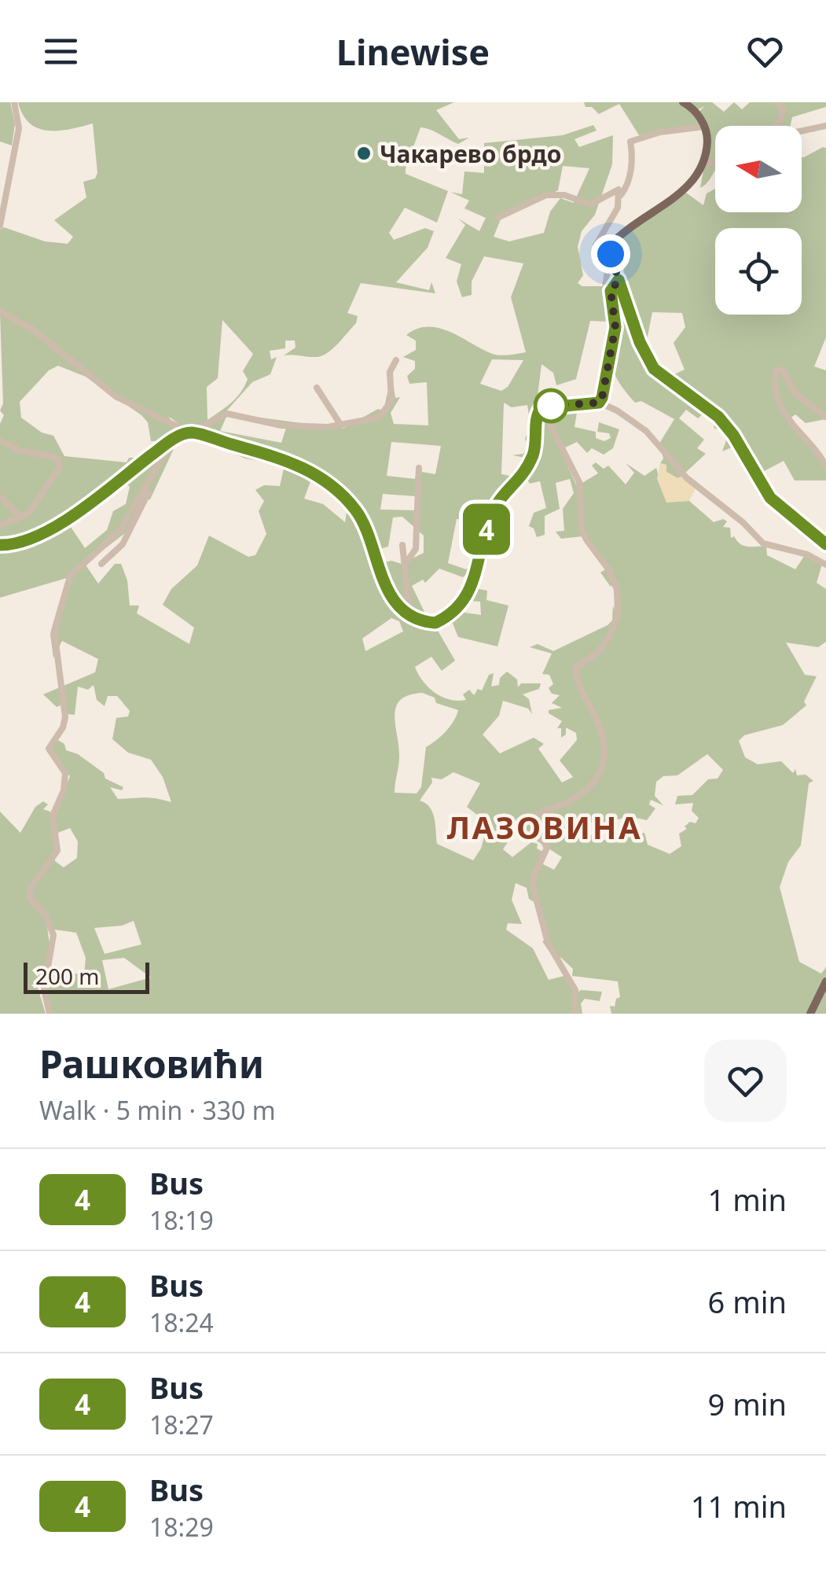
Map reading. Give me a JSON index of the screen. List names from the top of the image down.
{
  "districts": ["ЛАЗОВИНА"],
  "places": ["Чакарево брдо"],
  "lines": ["bus line 4"],
  "scale_bar": "200 m",
  "north": "left",
  "page": {
    "header": "Linewise",
    "on_map": "4",
    "scale": "200 m",
    "heading": ["Рашковићи", "Walk · 5 min · 330 m"],
    "list": [
      {
        "mark": "4",
        "name": "Bus",
        "note": "18:19",
        "value": "1 min"
      },
      {
        "mark": "4",
        "name": "Bus",
        "note": "18:24",
        "value": "6 min"
      },
      {
        "mark": "4",
        "name": "Bus",
        "note": "18:27",
        "value": "9 min"
      },
      {
        "mark": "4",
        "name": "Bus",
        "note": "18:29",
        "value": "11 min"
      }
    ]
  }
}
